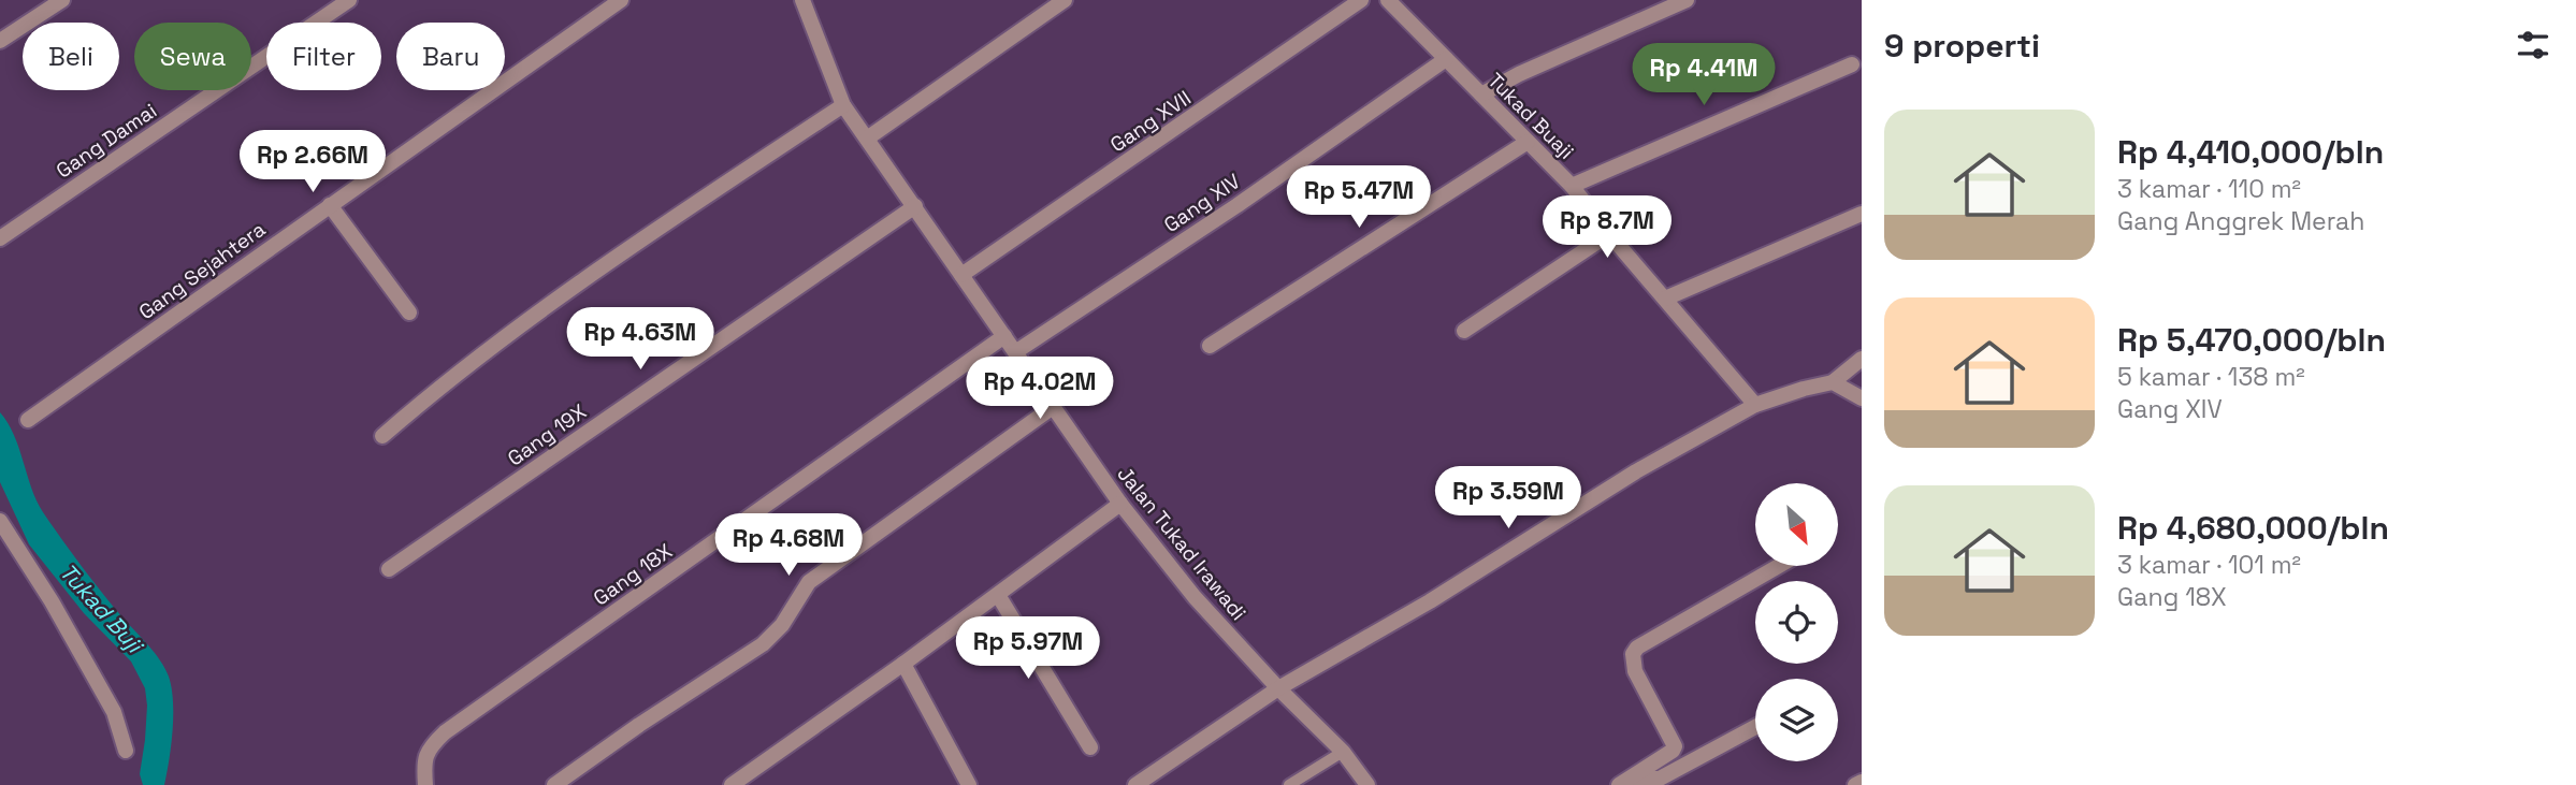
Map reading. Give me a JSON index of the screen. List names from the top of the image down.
{
  "streets": {
    "street": [
      "Tukad Buaji",
      "Gang XVII",
      "Gang Damai",
      "Gang XIV",
      "Gang Sejahtera",
      "Gang 19X",
      "Jalan Tukad Irawadi",
      "Gang 18X"
    ]
  },
  "crossings": [
    ["Tukad Buaji", "Gang XIV"],
    ["Gang XVII", "Jalan Tukad Irawadi"],
    ["Gang XIV", "Jalan Tukad Irawadi"],
    ["Gang 19X", "Jalan Tukad Irawadi"],
    ["Jalan Tukad Irawadi", "Gang 18X"]
  ],
  "water": ["Tukad Buji"],
  "north": "bottom right",
  "page": {
    "heading": "9 properti",
    "chip": [
      "Beli",
      "Sewa",
      "Filter",
      "Baru"
    ],
    "price": [
      "Rp 4.41M",
      "Rp 2.66M",
      "Rp 5.47M",
      "Rp 8.7M",
      "Rp 4.63M",
      "Rp 4.02M",
      "Rp 3.59M",
      "Rp 4.68M",
      "Rp 5.97M"
    ],
    "list": [
      {
        "name": "Rp 4,410,000/bln",
        "note": "3 kamar · 110 m² · Gang Anggrek Merah"
      },
      {
        "name": "Rp 5,470,000/bln",
        "note": "5 kamar · 138 m² · Gang XIV"
      },
      {
        "name": "Rp 4,680,000/bln",
        "note": "3 kamar · 101 m² · Gang 18X"
      }
    ]
  }
}
